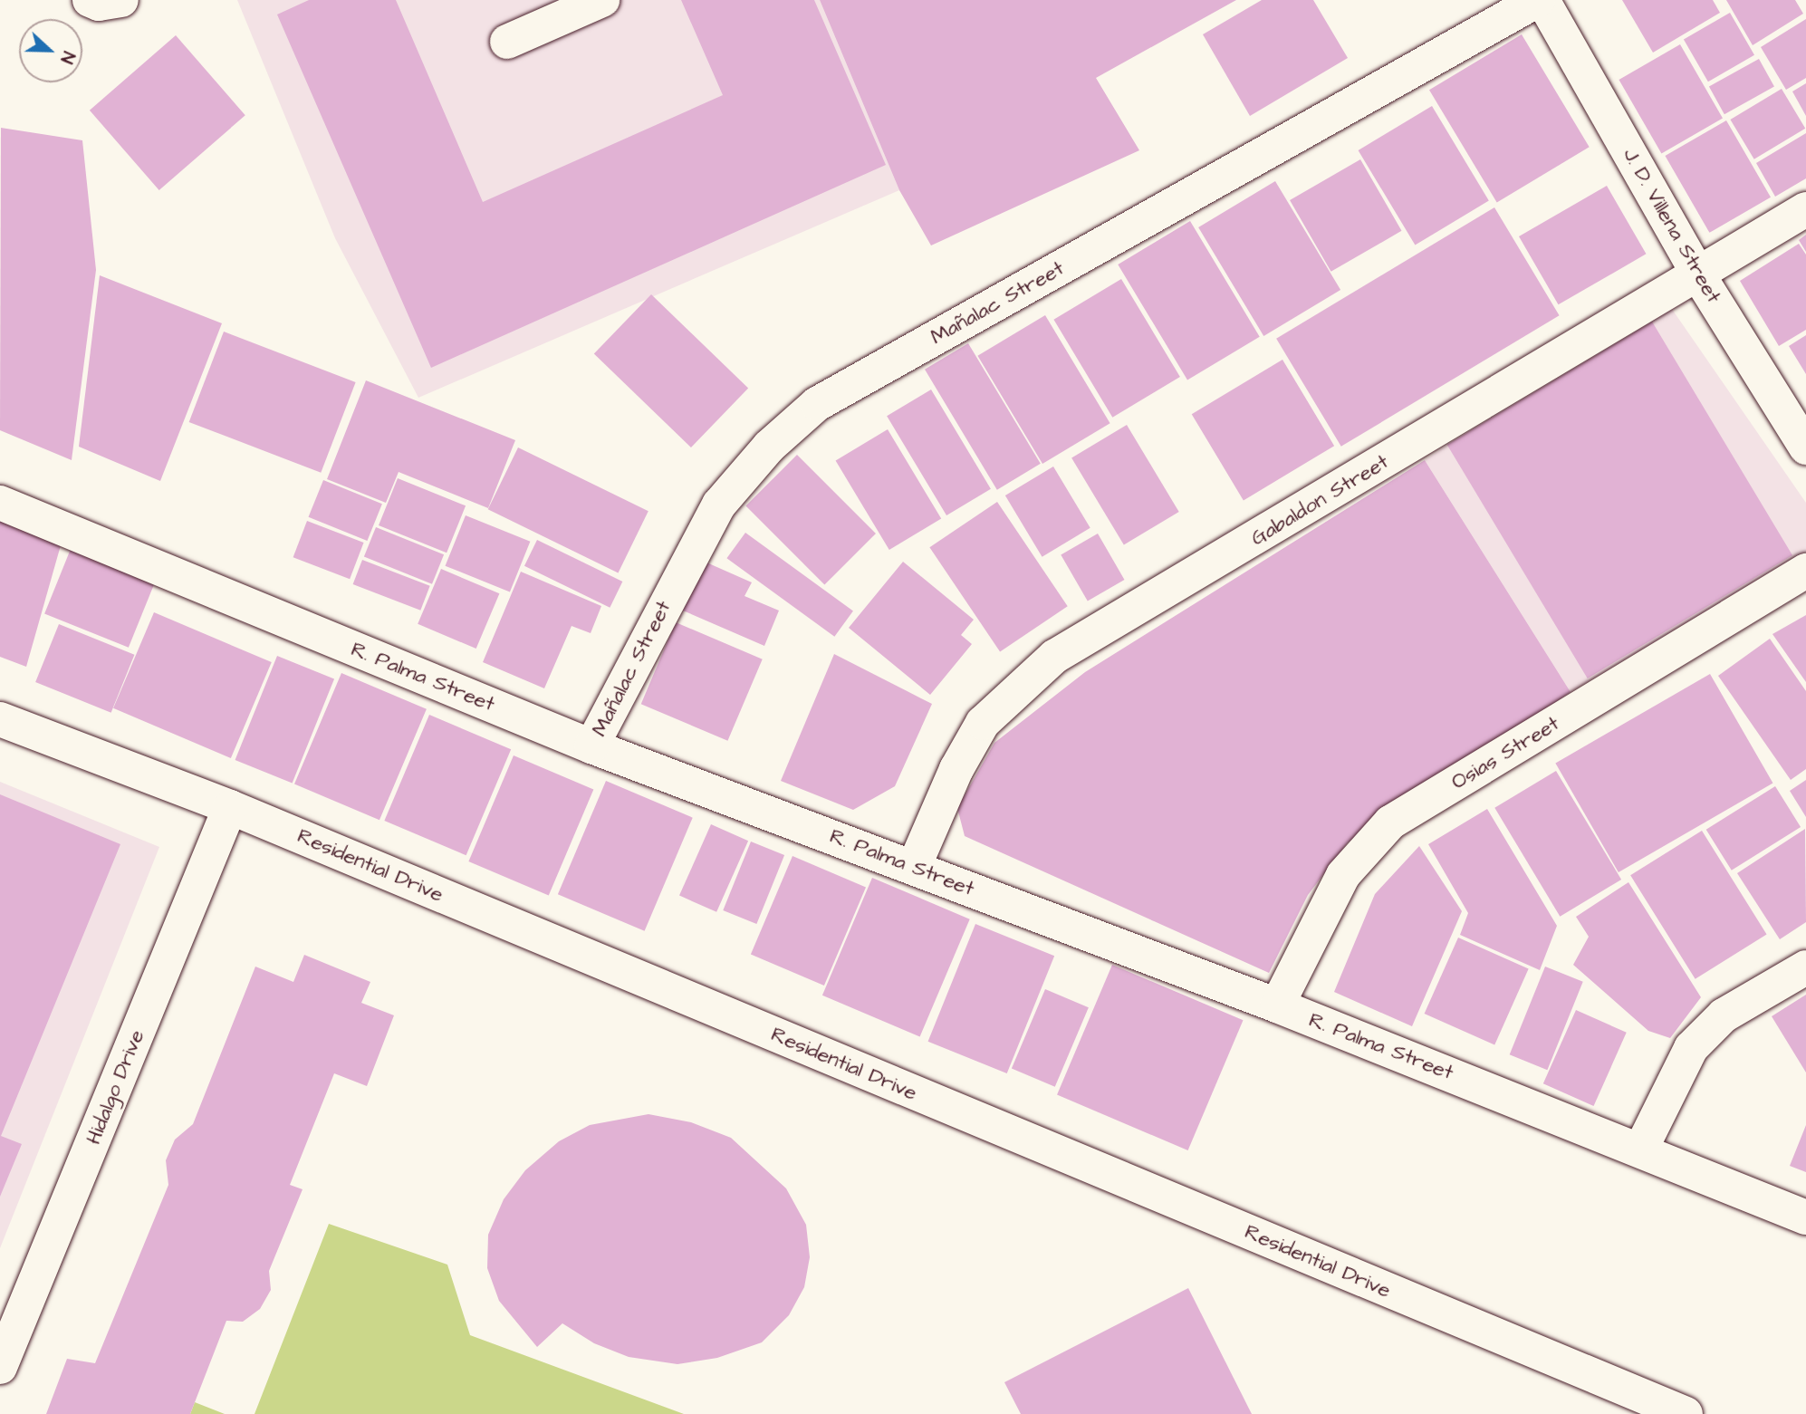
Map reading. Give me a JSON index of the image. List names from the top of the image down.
{
  "streets": {
    "street": [
      "J. D. Villena Street",
      "Mañalac Street",
      "Gabaldon Street",
      "R. Palma Street",
      "Osias Street",
      "Residential Drive",
      "Hidalgo Drive"
    ]
  },
  "crossings": [
    ["J. D. Villena Street", "Mañalac Street"],
    ["J. D. Villena Street", "Gabaldon Street"],
    ["Mañalac Street", "R. Palma Street"],
    ["Gabaldon Street", "R. Palma Street"],
    ["R. Palma Street", "Osias Street"],
    ["Residential Drive", "Hidalgo Drive"]
  ],
  "north": "right"
}
